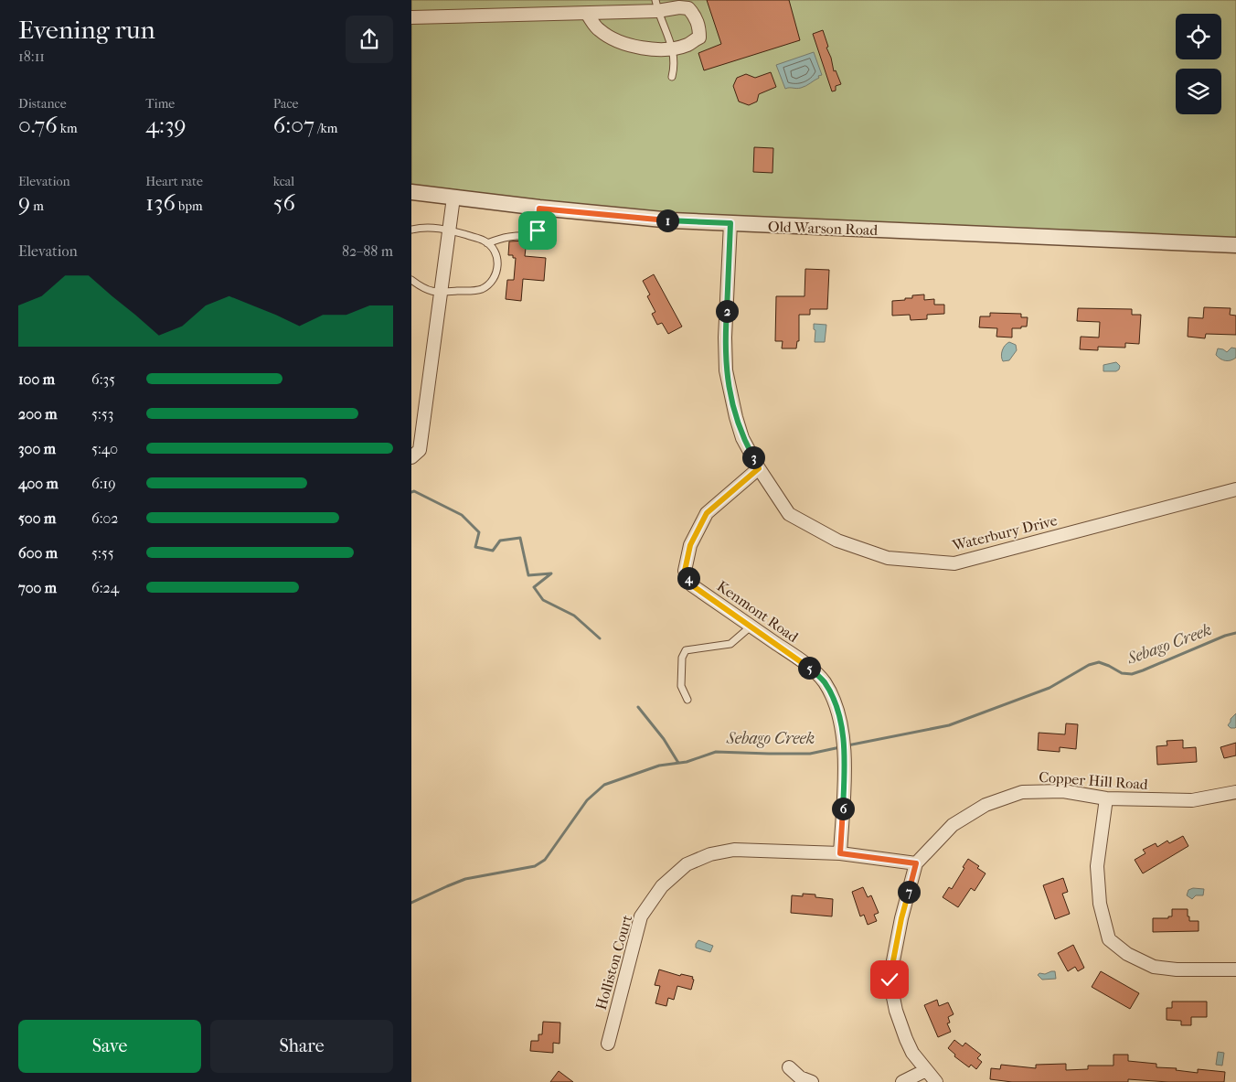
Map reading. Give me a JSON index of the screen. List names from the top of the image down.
{
  "streets": {
    "street": [
      "Old Warson Road",
      "Waterbury Drive",
      "Kenmont Road",
      "Copper Hill Road",
      "Holliston Court"
    ]
  },
  "crossings": [
    ["Old Warson Road", "Waterbury Drive"],
    ["Waterbury Drive", "Kenmont Road"],
    ["Kenmont Road", "Holliston Court"],
    ["Copper Hill Road", "Holliston Court"]
  ],
  "water": ["Sebago Creek"],
  "page": {
    "heading": ["Evening run", "18:11"],
    "stats": [
      ["Distance", "0.76 km"],
      ["Time", "4:39"],
      ["Pace", "6:07 /km"],
      ["Elevation", "9 m"],
      ["Heart rate", "136 bpm"],
      ["kcal", "56"]
    ],
    "pins": [
      "1",
      "2",
      "3",
      "4",
      "5",
      "6",
      "7"
    ],
    "chart": ["Elevation", "82–88 m"],
    "list": [
      {
        "name": "100 m",
        "note": "6:35"
      },
      {
        "name": "200 m",
        "note": "5:53"
      },
      {
        "name": "300 m",
        "note": "5:40"
      },
      {
        "name": "400 m",
        "note": "6:19"
      },
      {
        "name": "500 m",
        "note": "6:02"
      },
      {
        "name": "600 m",
        "note": "5:55"
      },
      {
        "name": "700 m",
        "note": "6:24"
      }
    ],
    "buttons": ["Save", "Share"]
  }
}
